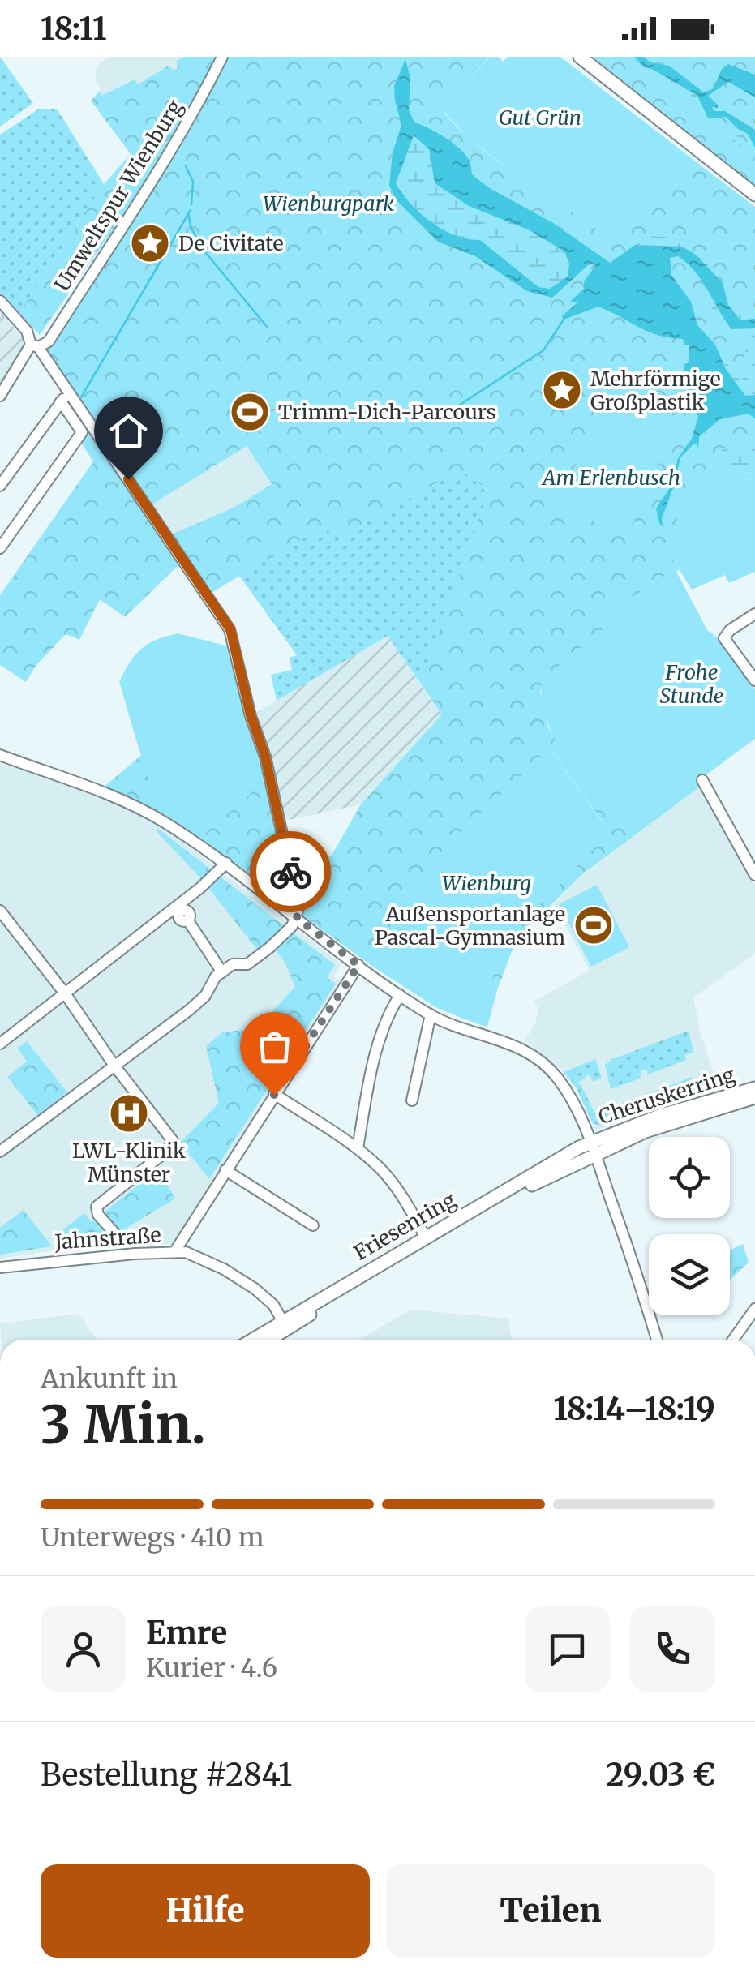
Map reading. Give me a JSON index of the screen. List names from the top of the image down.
{
  "streets": {
    "main road": ["Cheruskerring", "Friesenring"],
    "street": ["Umweltspur Wienburg", "Jahnstraße"]
  },
  "crossings": [
    ["Cheruskerring", "Friesenring"],
    ["Friesenring", "Jahnstraße"]
  ],
  "parks": [
    "Gut Grün",
    "Wienburgpark",
    "Am Erlenbusch",
    "Frohe Stunde",
    "Wienburg"
  ],
  "places": {
    "place": ["De Civitate", "Mehrförmige Großplastik"],
    "sports": ["Trimm-Dich-Parcours", "Außensportanlage Pascal-Gymnasium"],
    "hospital": ["LWL-Klinik Münster"]
  },
  "page": {
    "status": "18:11",
    "heading": ["3 Min.", "Ankunft in", "18:14–18:19"],
    "panel": [
      "Emre",
      "Kurier · 4.6",
      "Bestellung #2841",
      "29.03 €"
    ],
    "bar": "Unterwegs · 410 m",
    "buttons": ["Hilfe", "Teilen"]
  }
}
